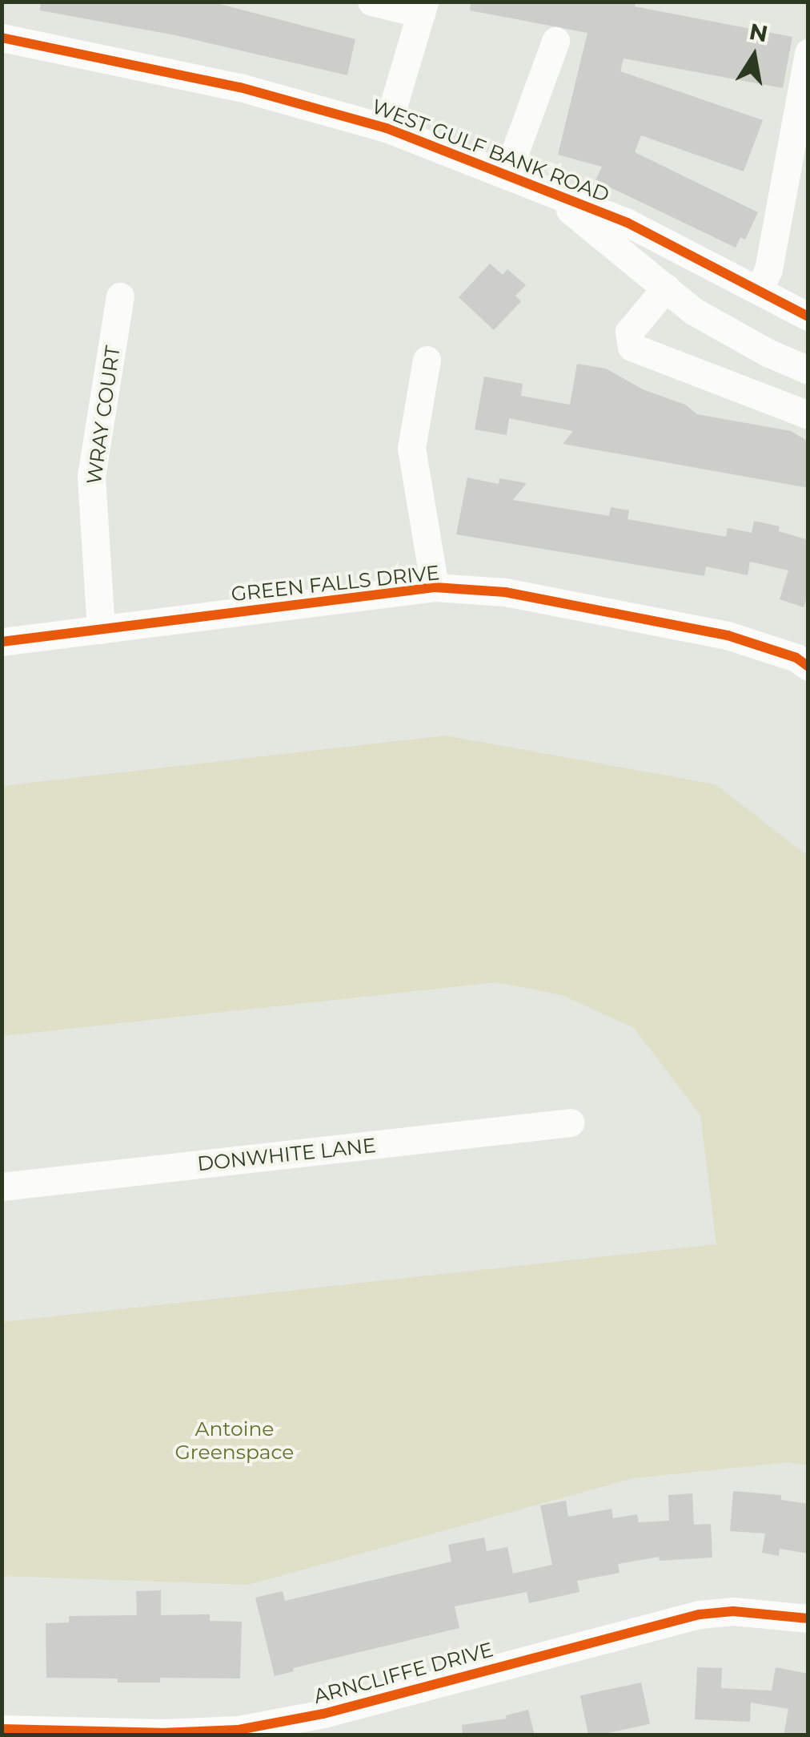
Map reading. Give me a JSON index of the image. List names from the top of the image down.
{
  "streets": {
    "street": [
      "WEST GULF BANK ROAD",
      "WRAY COURT",
      "GREEN FALLS DRIVE",
      "DONWHITE LANE",
      "ARNCLIFFE DRIVE"
    ]
  },
  "crossings": [
    ["WRAY COURT", "GREEN FALLS DRIVE"]
  ],
  "parks": ["Antoine Greenspace"],
  "north": "top"
}
